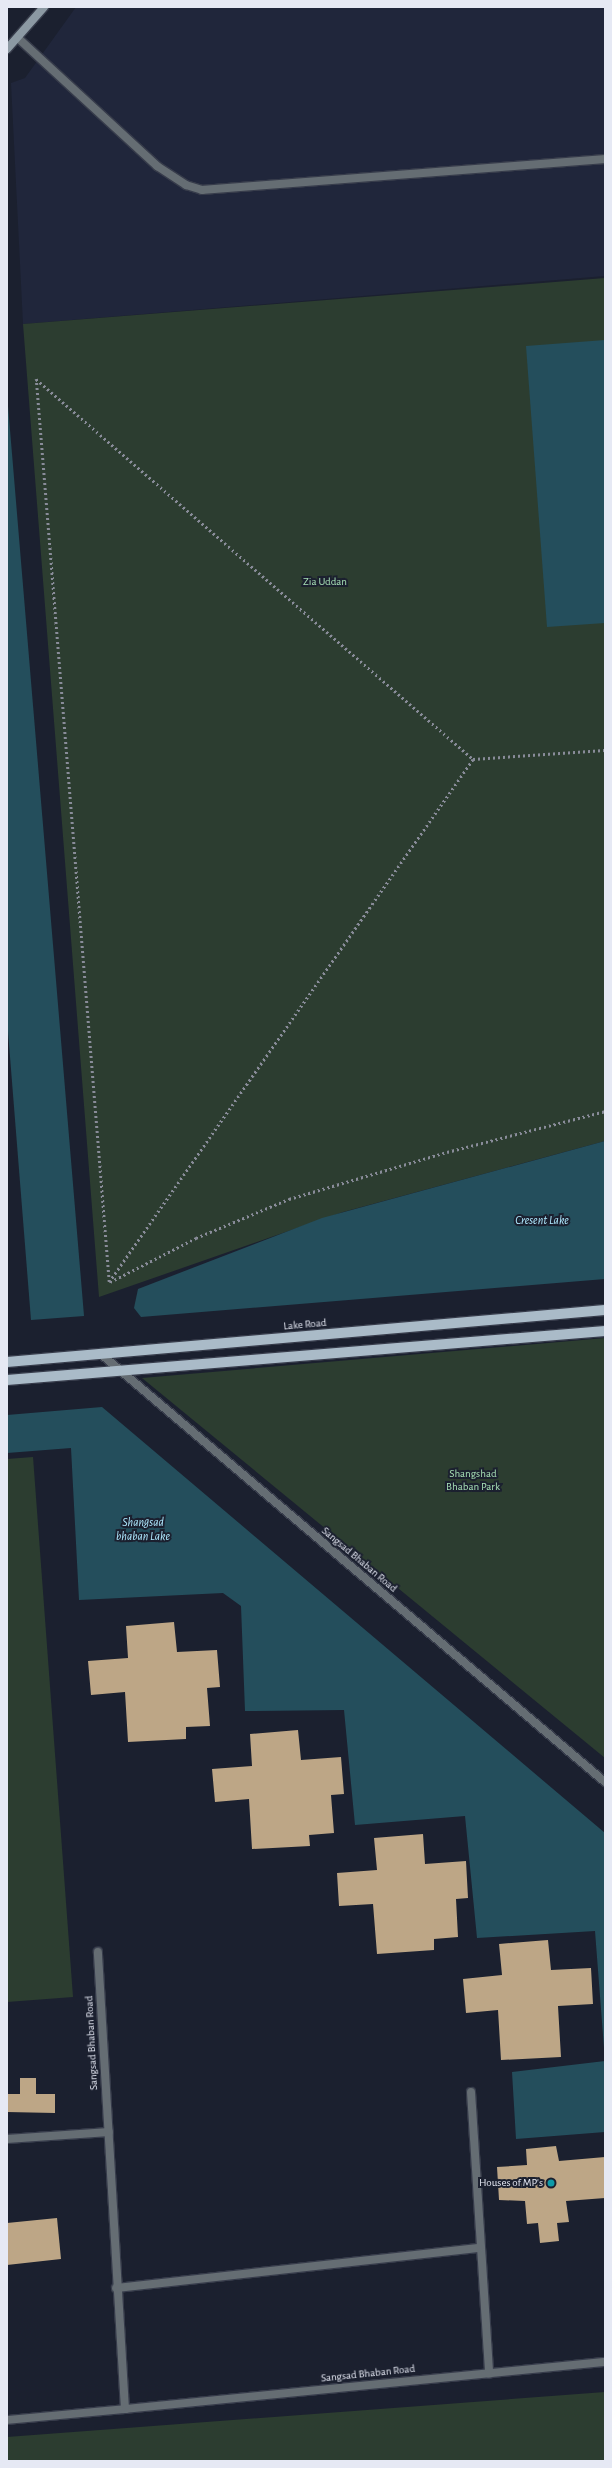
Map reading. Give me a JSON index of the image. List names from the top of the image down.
{
  "streets": {
    "main road": ["Lake Road"],
    "lane": ["Sangsad Bhaban Road"]
  },
  "crossings": [
    ["Lake Road", "Sangsad Bhaban Road"]
  ],
  "water": ["Cresent Lake", "Shangsad bhaban Lake"],
  "parks": ["Zia Uddan", "Shangshad Bhaban Park"],
  "places": ["Houses of MP's"]
}
